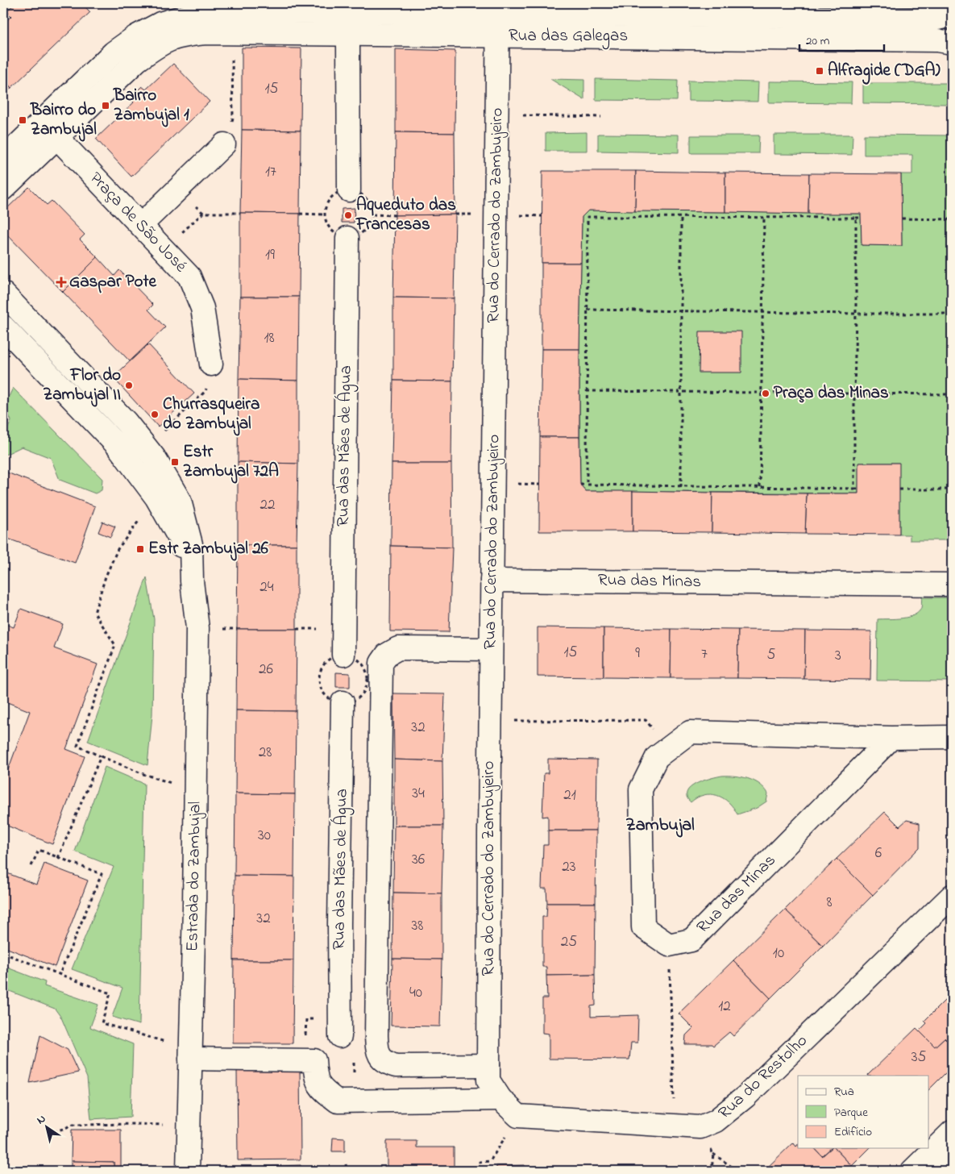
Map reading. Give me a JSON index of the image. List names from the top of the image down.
{
  "streets": {
    "street": [
      "Rua das Galegas",
      "Rua do Cerrado do Zambujeiro",
      "Praça de São José",
      "Rua das Mães de Água",
      "Rua das Minas",
      "Estrada do Zambujal",
      "Rua do Restolho"
    ]
  },
  "crossings": [
    ["Rua das Galegas", "Rua do Cerrado do Zambujeiro"],
    ["Rua do Cerrado do Zambujeiro", "Rua das Minas"],
    ["Rua do Cerrado do Zambujeiro", "Rua do Restolho"]
  ],
  "districts": ["Zambujal"],
  "places": {
    "transit": [
      "Alfragide (DGA)",
      "Bairro Zambujal 1",
      "Bairro do Zambujal",
      "Estr Zambujal 72A",
      "Estr Zambujal 26"
    ],
    "other": [
      "Aqueduto das Francesas",
      "Flor do Zambujal II",
      "Praça das Minas",
      "Churrasqueira do Zambujal"
    ],
    "health": ["Gaspar Pote"]
  },
  "house_numbers": [
    "15",
    "17",
    "19",
    "18",
    "22",
    "24",
    "15",
    "9",
    "7",
    "5",
    "3",
    "26",
    "32",
    "28",
    "34",
    "21",
    "30",
    "6",
    "36",
    "23",
    "8",
    "32",
    "38",
    "25",
    "10",
    "40",
    "12",
    "35"
  ],
  "legend": ["Rua", "Parque", "Edifício"],
  "scale_bar": "20 m",
  "north": "top left"
}
